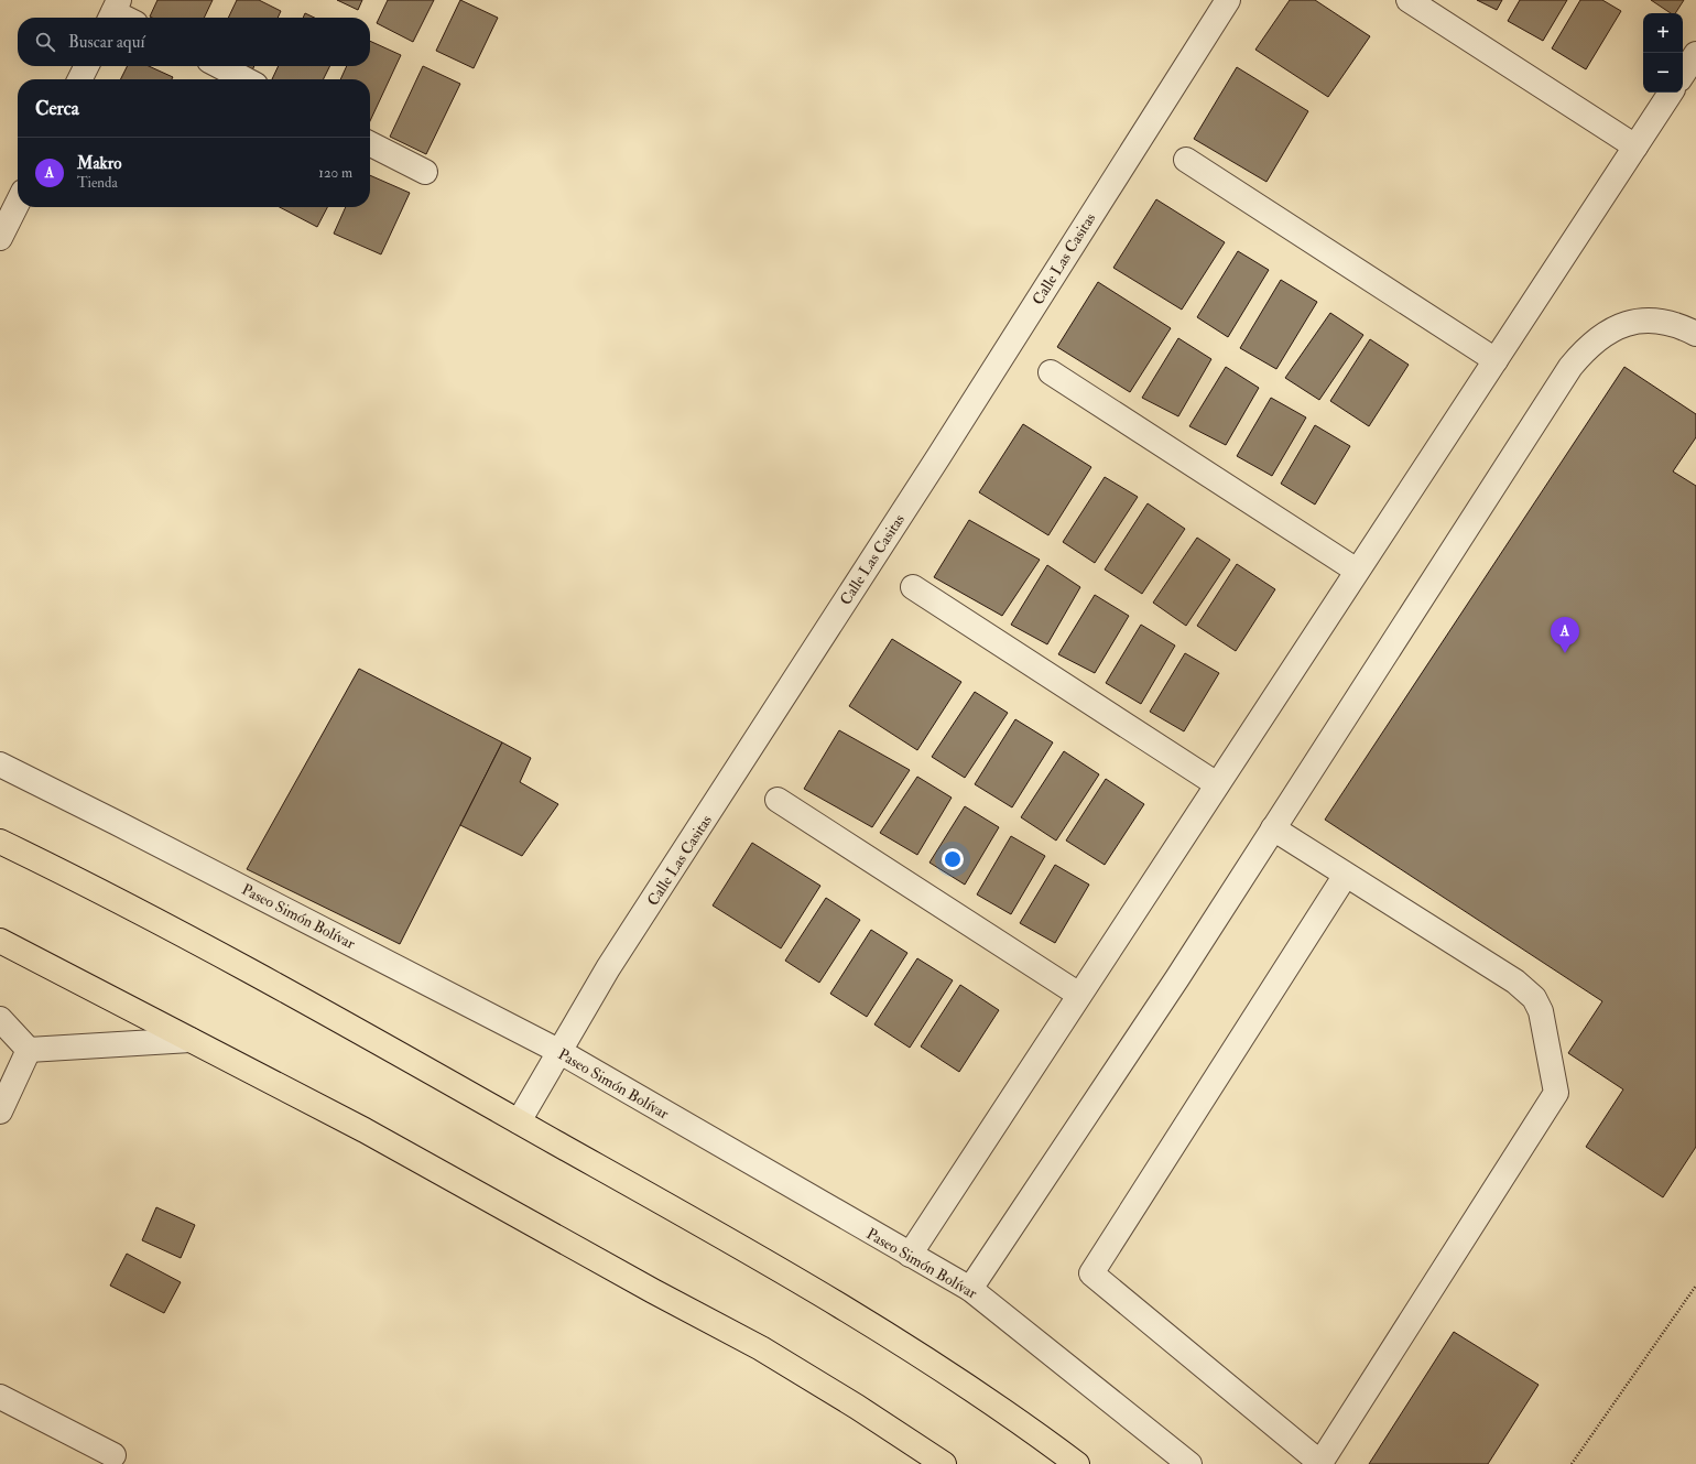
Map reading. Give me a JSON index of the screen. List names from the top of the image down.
{
  "streets": {
    "street": ["Calle Las Casitas", "Paseo Simón Bolívar"]
  },
  "crossings": [
    ["Calle Las Casitas", "Paseo Simón Bolívar"]
  ],
  "page": {
    "map_buttons": ["+", "−"],
    "search": "Buscar aquí",
    "heading": "Cerca",
    "list": [
      {
        "mark": "A",
        "name": "Makro",
        "note": "Tienda",
        "value": "120 m"
      }
    ],
    "pins": "A"
  }
}
